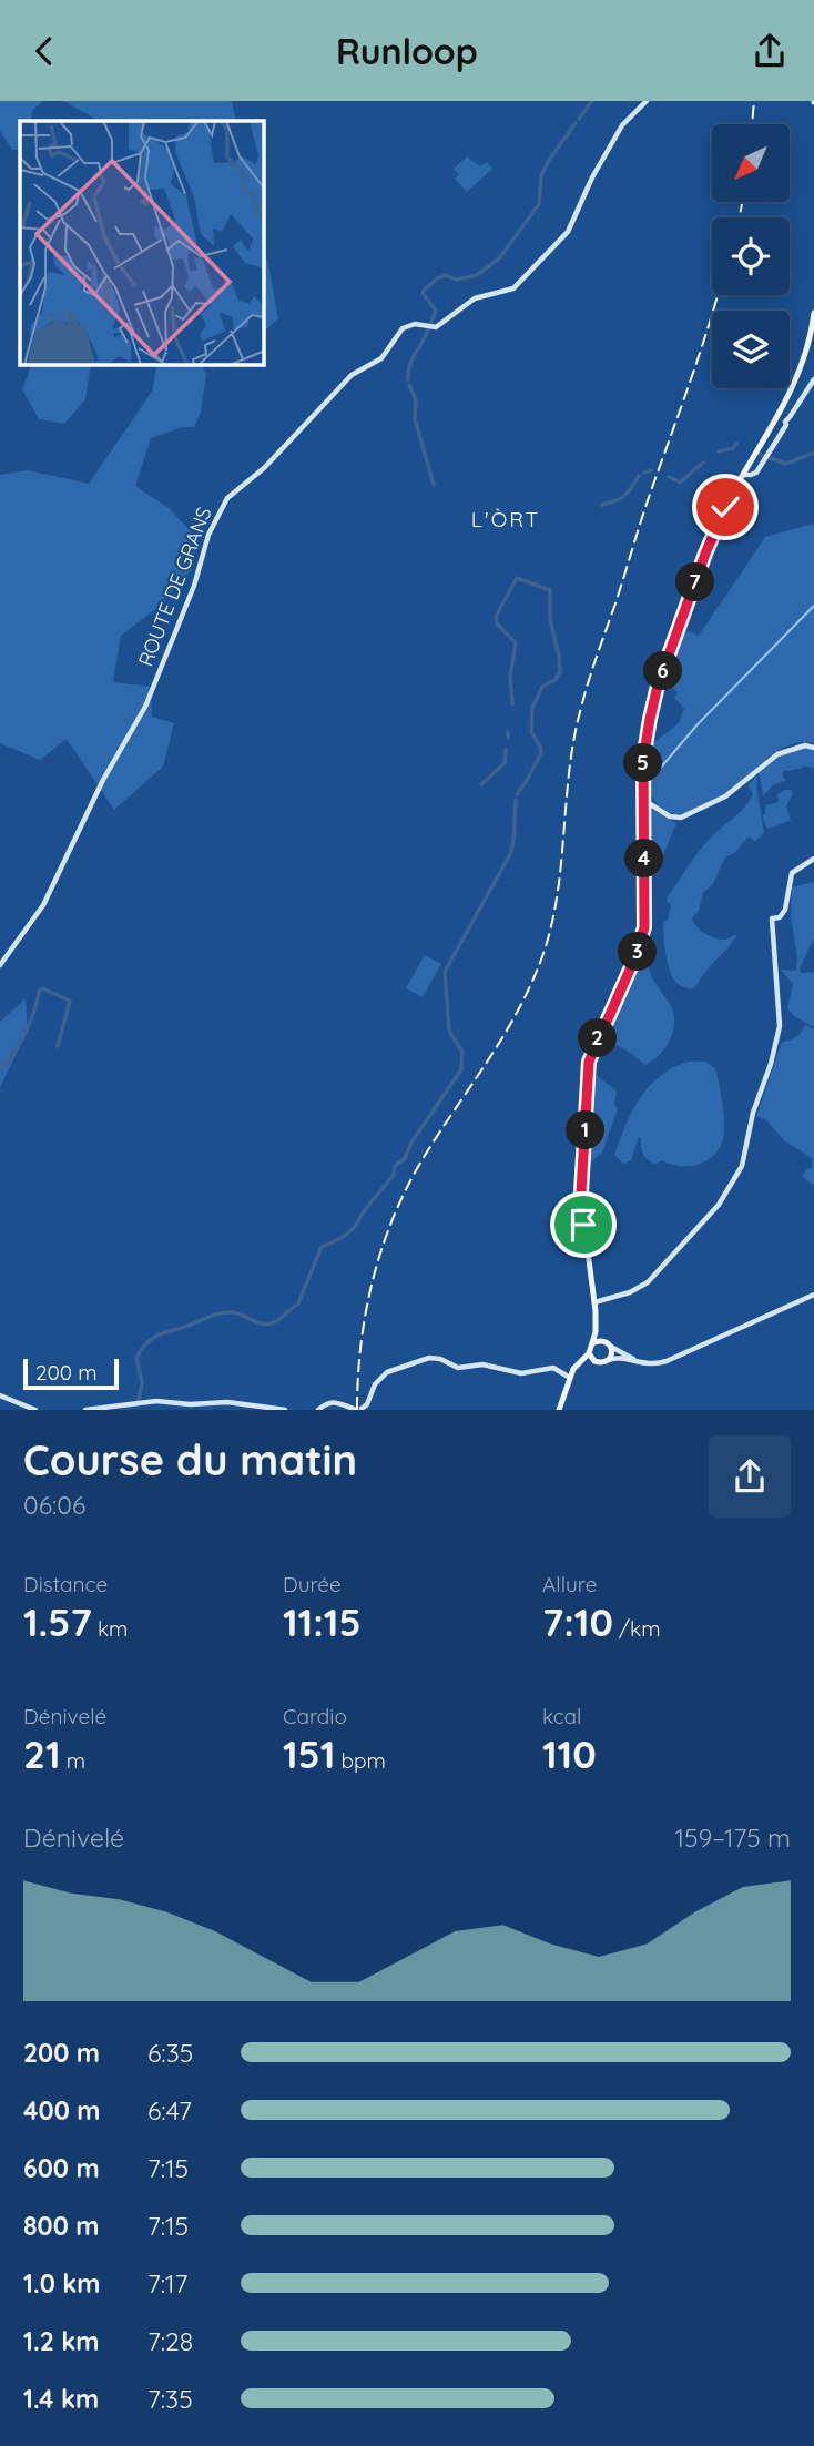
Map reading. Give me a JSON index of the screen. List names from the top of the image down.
{
  "streets": {
    "street": ["ROUTE DE GRANS"]
  },
  "districts": ["L'ÒRT"],
  "scale_bar": "200 m",
  "north": "bottom left",
  "page": {
    "header": "Runloop",
    "pins": [
      "7",
      "6",
      "5",
      "4",
      "3",
      "2",
      "1"
    ],
    "scale": "200 m",
    "heading": ["Course du matin", "06:06"],
    "stats": [
      ["Distance", "1.57 km"],
      ["Durée", "11:15"],
      ["Allure", "7:10 /km"],
      ["Dénivelé", "21 m"],
      ["Cardio", "151 bpm"],
      ["kcal", "110"]
    ],
    "chart": ["Dénivelé", "159–175 m"],
    "list": [
      {
        "name": "200 m",
        "note": "6:35"
      },
      {
        "name": "400 m",
        "note": "6:47"
      },
      {
        "name": "600 m",
        "note": "7:15"
      },
      {
        "name": "800 m",
        "note": "7:15"
      },
      {
        "name": "1.0 km",
        "note": "7:17"
      },
      {
        "name": "1.2 km",
        "note": "7:28"
      },
      {
        "name": "1.4 km",
        "note": "7:35"
      }
    ]
  }
}
